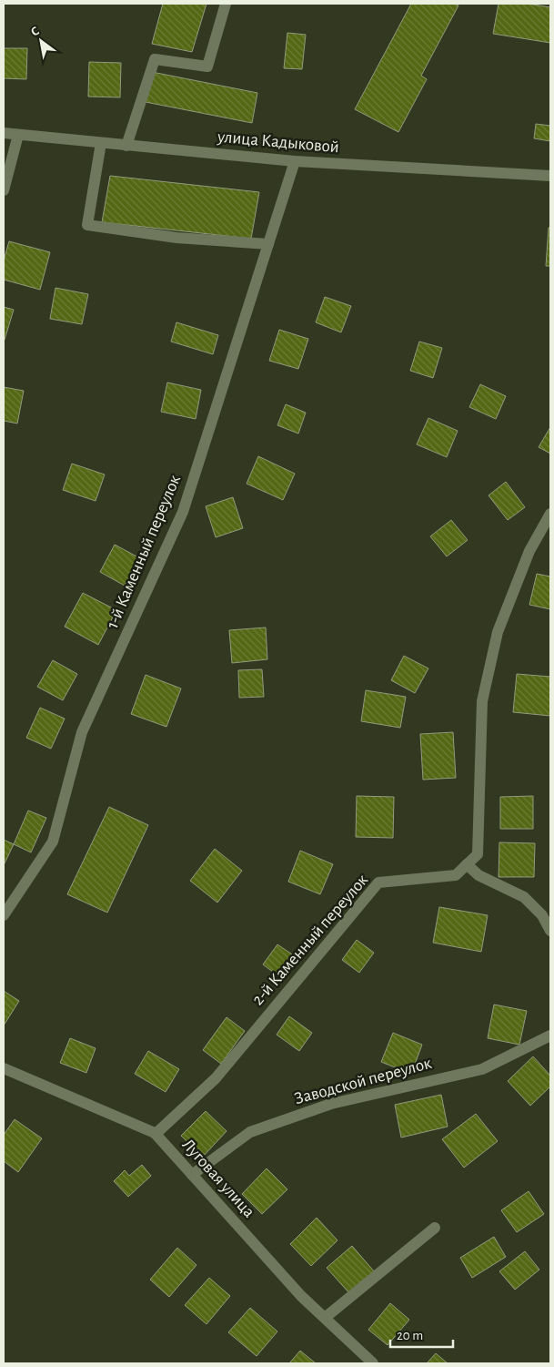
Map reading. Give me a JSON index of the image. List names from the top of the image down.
{
  "streets": {
    "street": [
      "улица Кадыковой",
      "1-й Каменный переулок",
      "2-й Каменный переулок",
      "Заводской переулок",
      "Луговая улица"
    ]
  },
  "crossings": [
    ["улица Кадыковой", "1-й Каменный переулок"],
    ["2-й Каменный переулок", "Луговая улица"],
    ["Заводской переулок", "Луговая улица"]
  ],
  "scale_bar": "20 m",
  "north": "top left"
}
